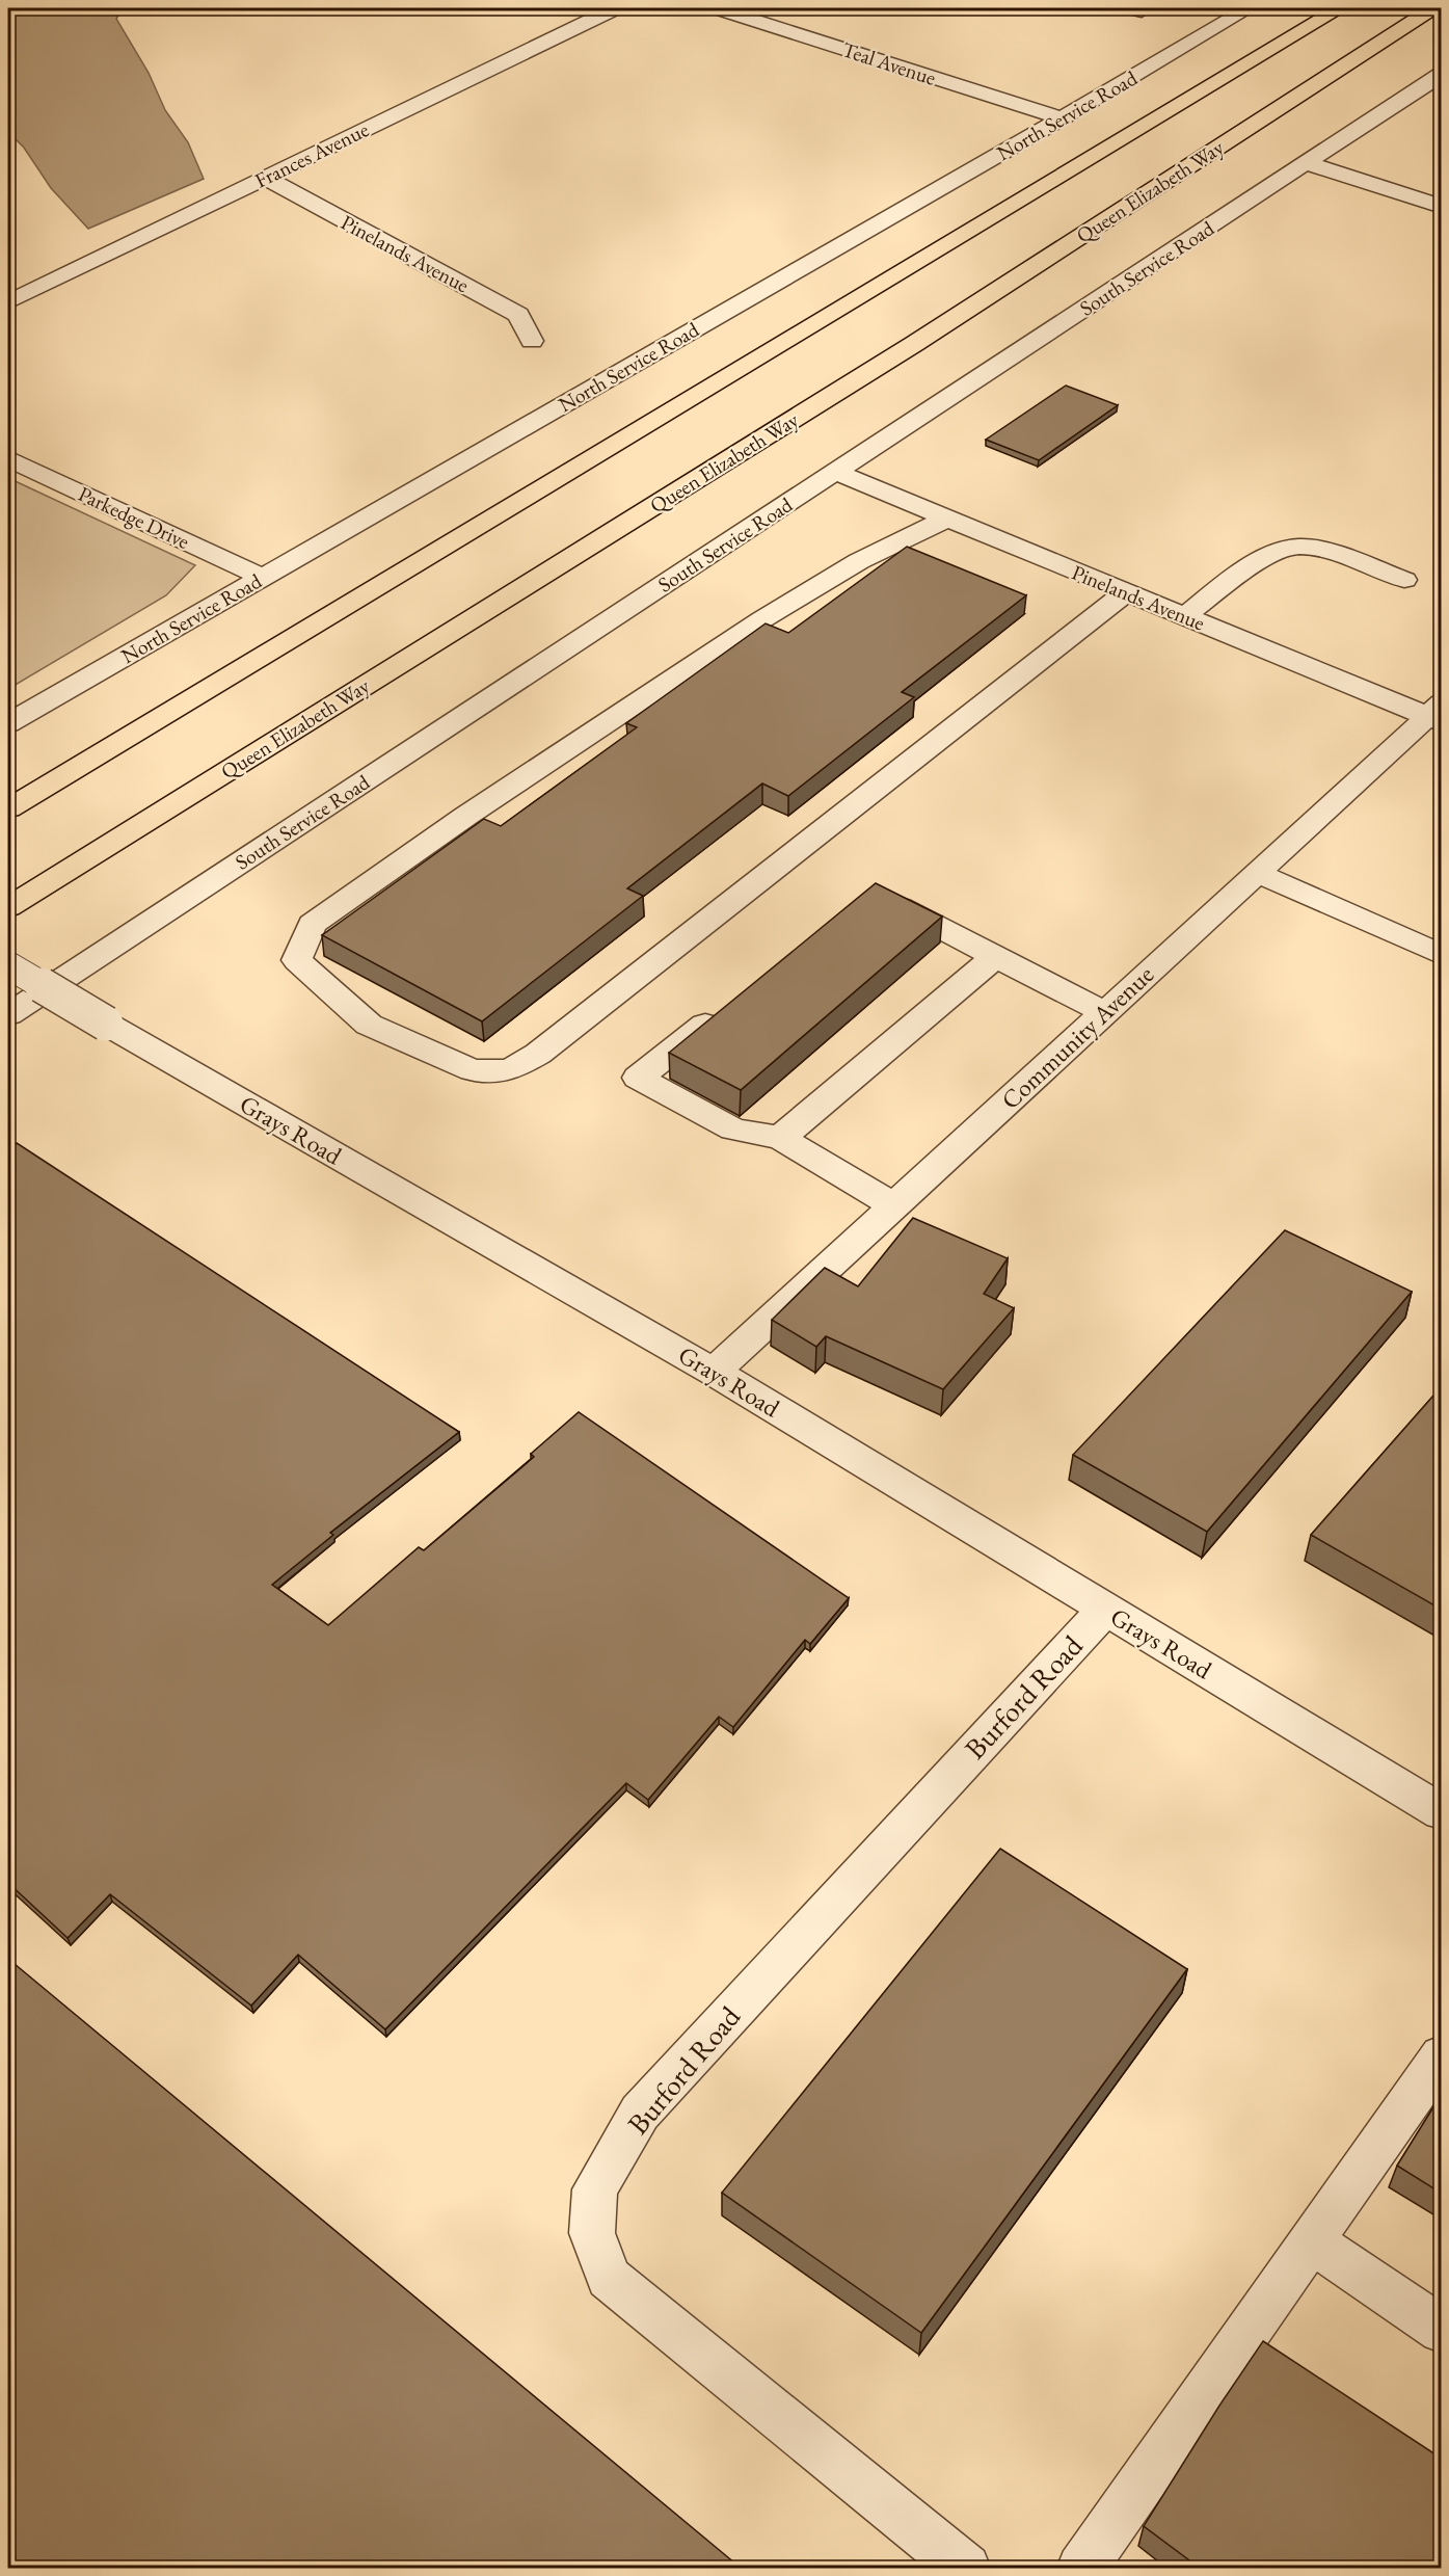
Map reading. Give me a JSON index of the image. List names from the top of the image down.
{
  "streets": {
    "highway": ["Queen Elizabeth Way"],
    "street": [
      "Teal Avenue",
      "North Service Road",
      "Frances Avenue",
      "Pinelands Avenue",
      "South Service Road",
      "Parkedge Drive",
      "Community Avenue",
      "Grays Road",
      "Burford Road"
    ]
  },
  "crossings": [
    ["Teal Avenue", "North Service Road"],
    ["North Service Road", "Parkedge Drive"],
    ["Frances Avenue", "Pinelands Avenue"],
    ["Pinelands Avenue", "South Service Road"],
    ["Pinelands Avenue", "Community Avenue"],
    ["Community Avenue", "Grays Road"],
    ["Grays Road", "Burford Road"]
  ]
}
